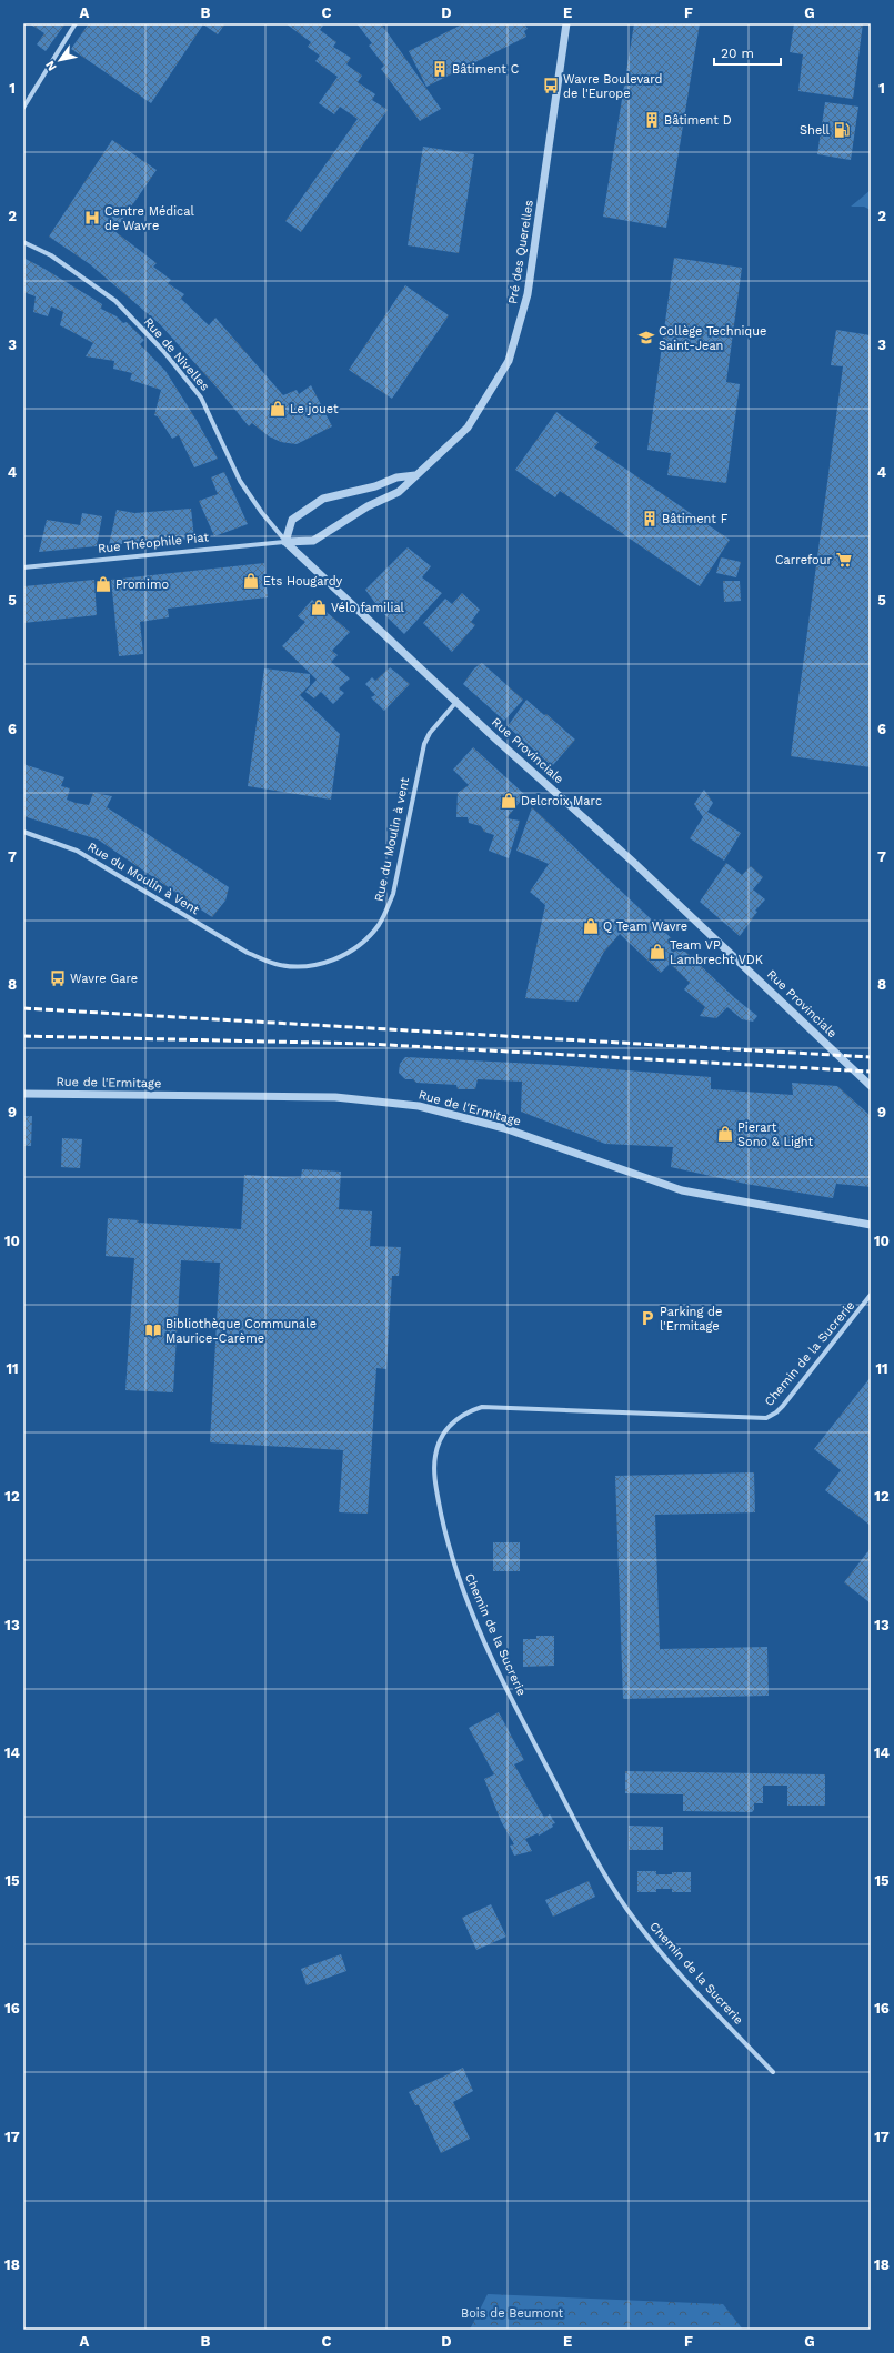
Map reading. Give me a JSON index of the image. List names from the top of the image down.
{
  "streets": {
    "street": [
      "Pré des Querelles",
      "Rue de Nivelles",
      "Rue Théophile Piat",
      "Rue Provinciale",
      "Rue du Moulin à vent",
      "Rue du Moulin à Vent",
      "Rue de l'Ermitage",
      "Chemin de la Sucrerie"
    ]
  },
  "crossings": [
    ["Pré des Querelles", "Rue de Nivelles"],
    ["Pré des Querelles", "Rue Théophile Piat"],
    ["Pré des Querelles", "Rue Provinciale"],
    ["Rue de Nivelles", "Rue Théophile Piat"],
    ["Rue de Nivelles", "Rue Provinciale"],
    ["Rue Théophile Piat", "Rue Provinciale"],
    ["Rue Provinciale", "Rue du Moulin à vent"],
    ["Rue du Moulin à vent", "Rue du Moulin à Vent"]
  ],
  "parks": ["Bois de Beumont"],
  "places": {
    "building": ["Bâtiment C", "Bâtiment D", "Bâtiment F"],
    "bus stop": ["Wavre Boulevard de l'Europe", "Wavre Gare"],
    "fuel station": ["Shell"],
    "hospital": ["Centre Médical de Wavre"],
    "school or university": ["Collège Technique Saint-Jean"],
    "shop": [
      "Le jouet",
      "Ets Hougardy",
      "Promimo",
      "Vélo familial",
      "Delcroix Marc",
      "Q Team Wavre",
      "Team VP Lambrecht VDK",
      "Pierart Sono & Light"
    ],
    "supermarket": ["Carrefour"],
    "parking": ["Parking de l'Ermitage"],
    "library": ["Bibliothèque Communale Maurice-Carème"]
  },
  "scale_bar": "20 m",
  "north": "bottom left",
  "grid": {
    "columns": [
      "A",
      "B",
      "C",
      "D",
      "E",
      "F",
      "G"
    ],
    "rows": [
      "1",
      "2",
      "3",
      "4",
      "5",
      "6",
      "7",
      "8",
      "9",
      "10",
      "11",
      "12",
      "13",
      "14",
      "15",
      "16",
      "17",
      "18"
    ]
  }
}
